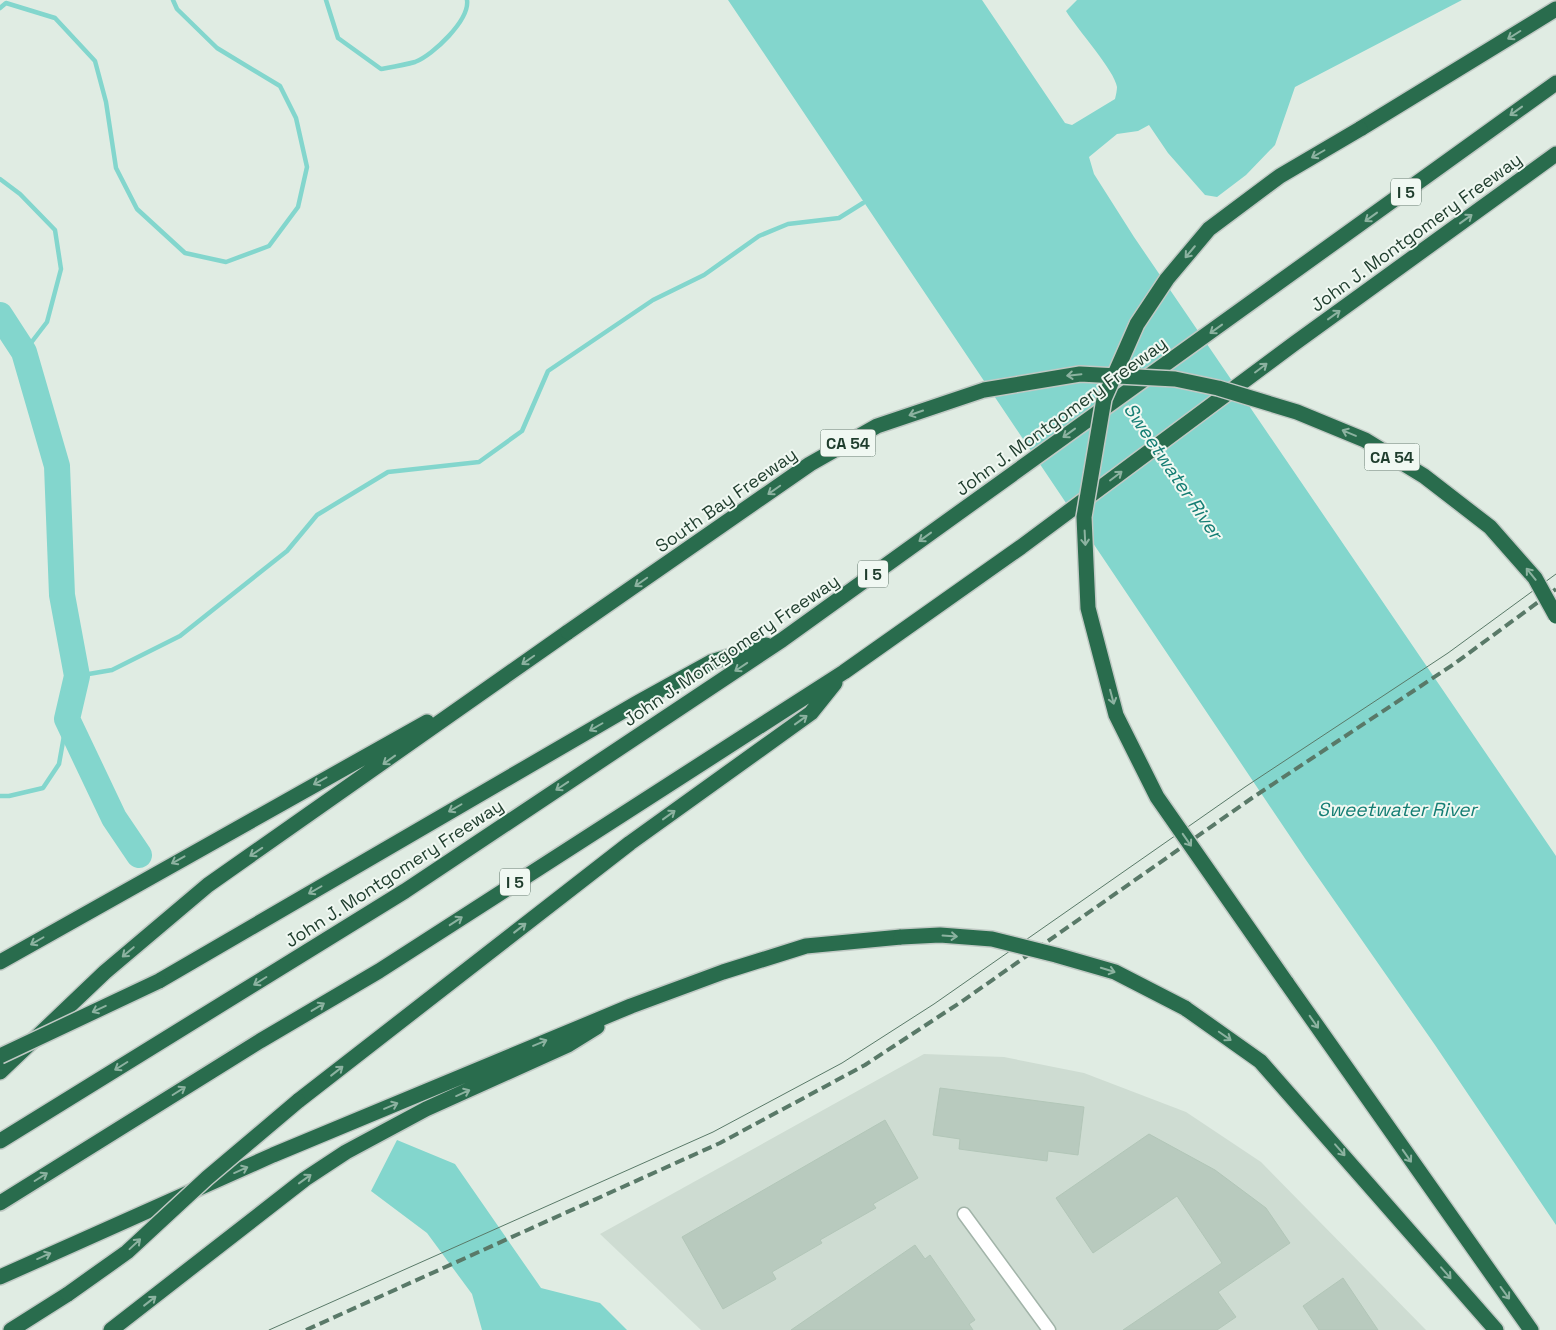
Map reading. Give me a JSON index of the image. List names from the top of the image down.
{
  "streets": {
    "highway": [
      "I 5",
      "John J. Montgomery Freeway",
      "CA 54",
      "South Bay Freeway"
    ]
  },
  "one_way": ["South Bay Freeway"],
  "water": ["Sweetwater River"]
}
